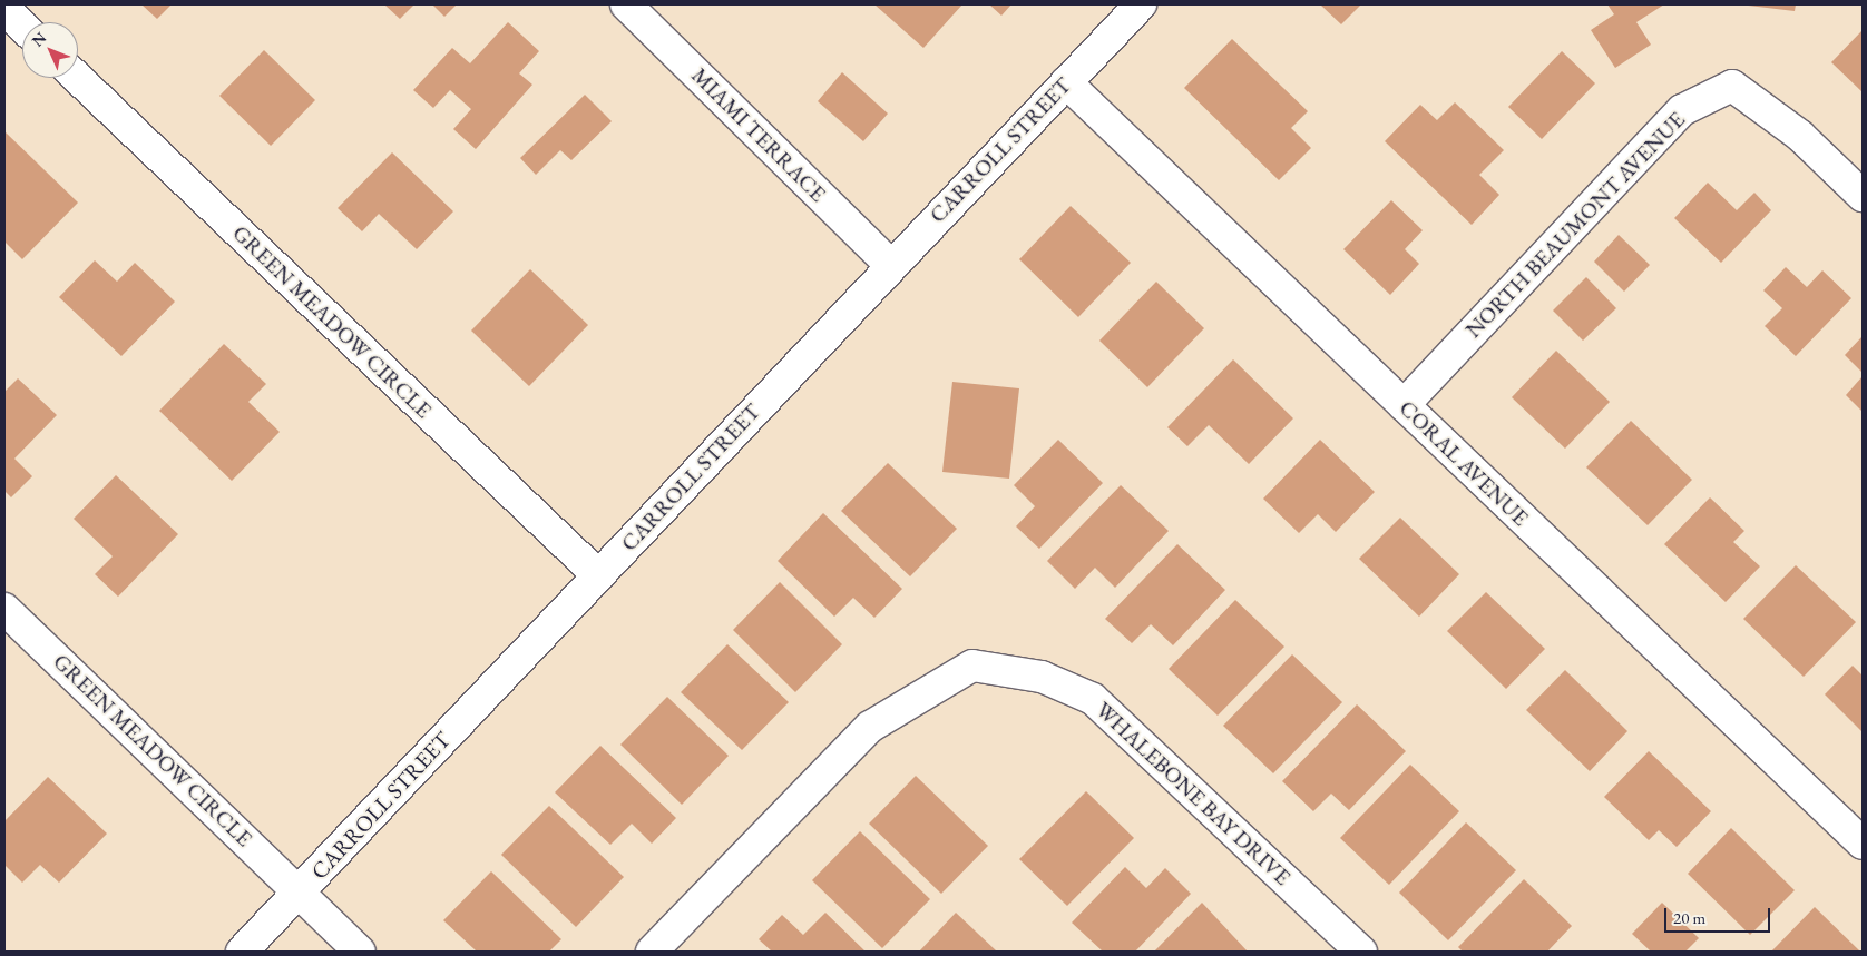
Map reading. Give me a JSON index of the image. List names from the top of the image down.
{
  "streets": {
    "street": [
      "MIAMI TERRACE",
      "CARROLL STREET",
      "NORTH BEAUMONT AVENUE",
      "GREEN MEADOW CIRCLE",
      "CORAL AVENUE",
      "WHALEBONE BAY DRIVE"
    ]
  },
  "crossings": [
    ["MIAMI TERRACE", "CARROLL STREET"],
    ["CARROLL STREET", "GREEN MEADOW CIRCLE"],
    ["CARROLL STREET", "CORAL AVENUE"],
    ["NORTH BEAUMONT AVENUE", "CORAL AVENUE"]
  ],
  "scale_bar": "20 m",
  "north": "top left"
}
